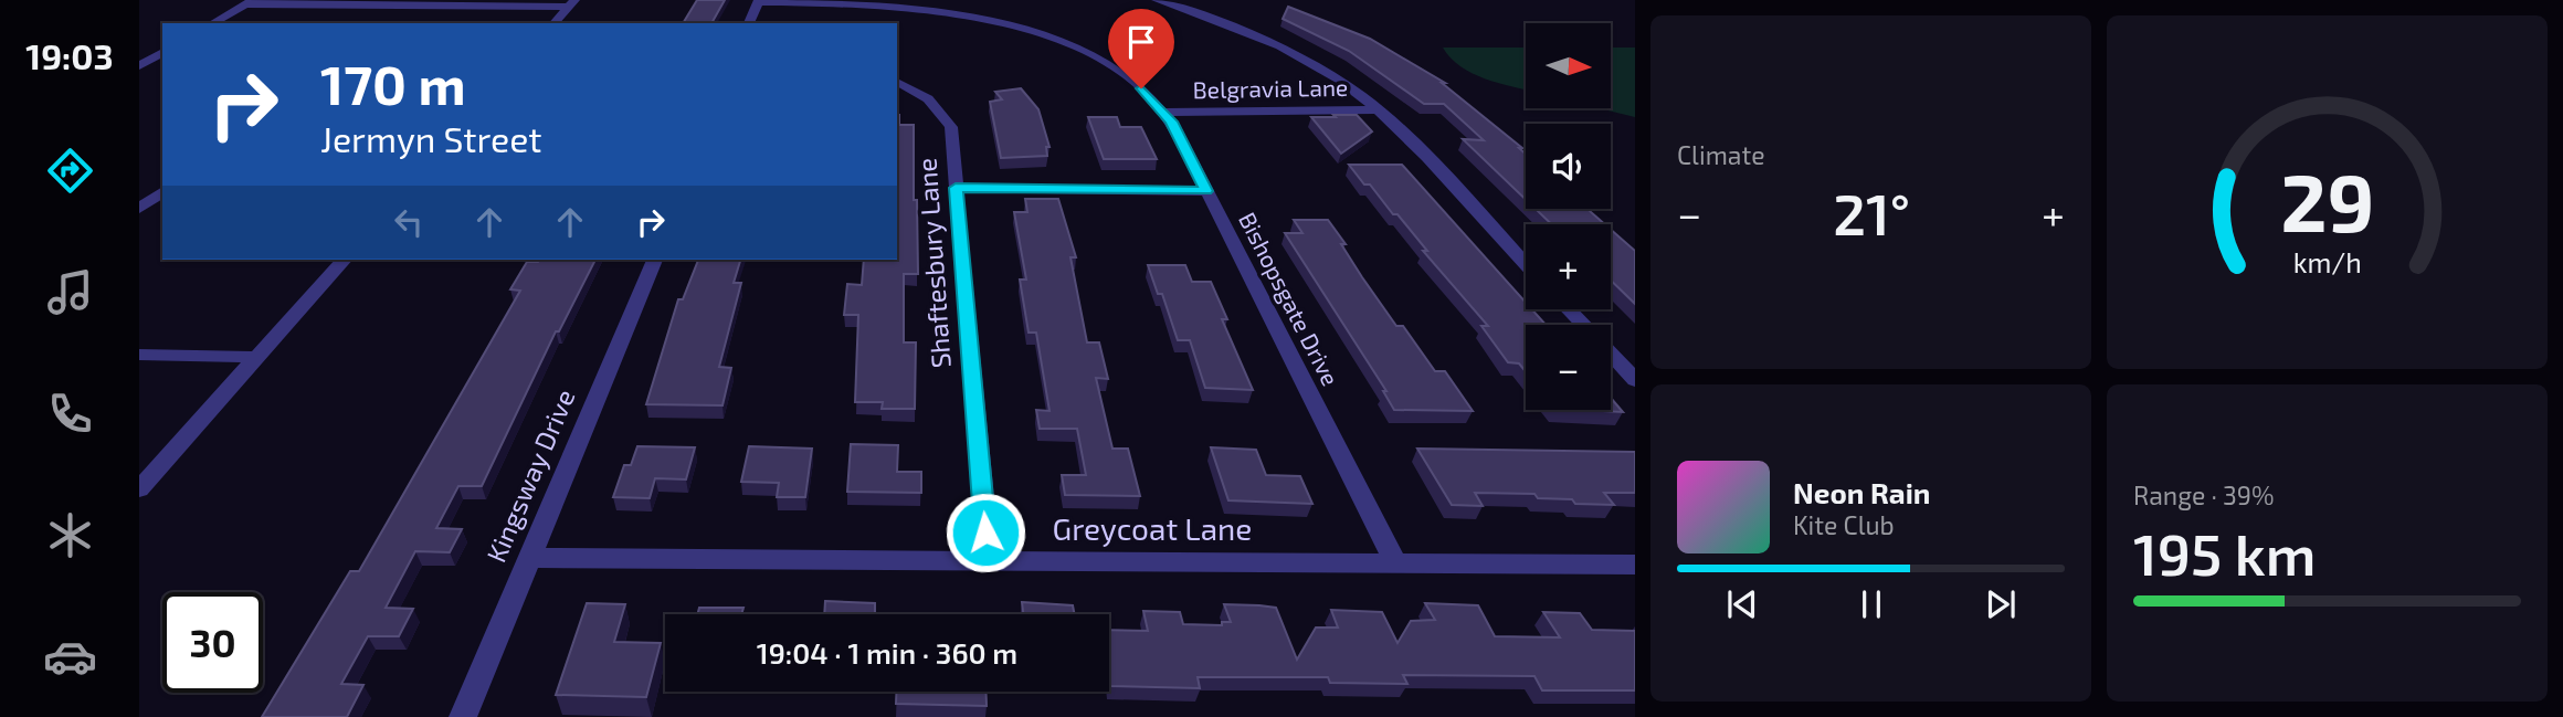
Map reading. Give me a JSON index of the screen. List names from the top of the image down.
{
  "streets": {
    "street": [
      "Belgravia Lane",
      "Shaftesbury Lane",
      "Bishopsgate Drive",
      "Kingsway Drive",
      "Greycoat Lane"
    ]
  },
  "crossings": [
    ["Belgravia Lane", "Bishopsgate Drive"],
    ["Shaftesbury Lane", "Greycoat Lane"],
    ["Bishopsgate Drive", "Greycoat Lane"],
    ["Kingsway Drive", "Greycoat Lane"]
  ],
  "north": "right",
  "page": {
    "tabs": "19:03",
    "tile": [
      "Climate",
      ["Range · 39%", "195 km"]
    ],
    "map_buttons": ["+", "−"],
    "turn": ["170 m", "Jermyn Street"],
    "heat": ["−", "21°", "+"],
    "song": ["Neon Rain", "Kite Club"],
    "limit": "30",
    "trip": "19:04 · 1 min · 360 m",
    "gauge": ["29", "km/h"]
  }
}
